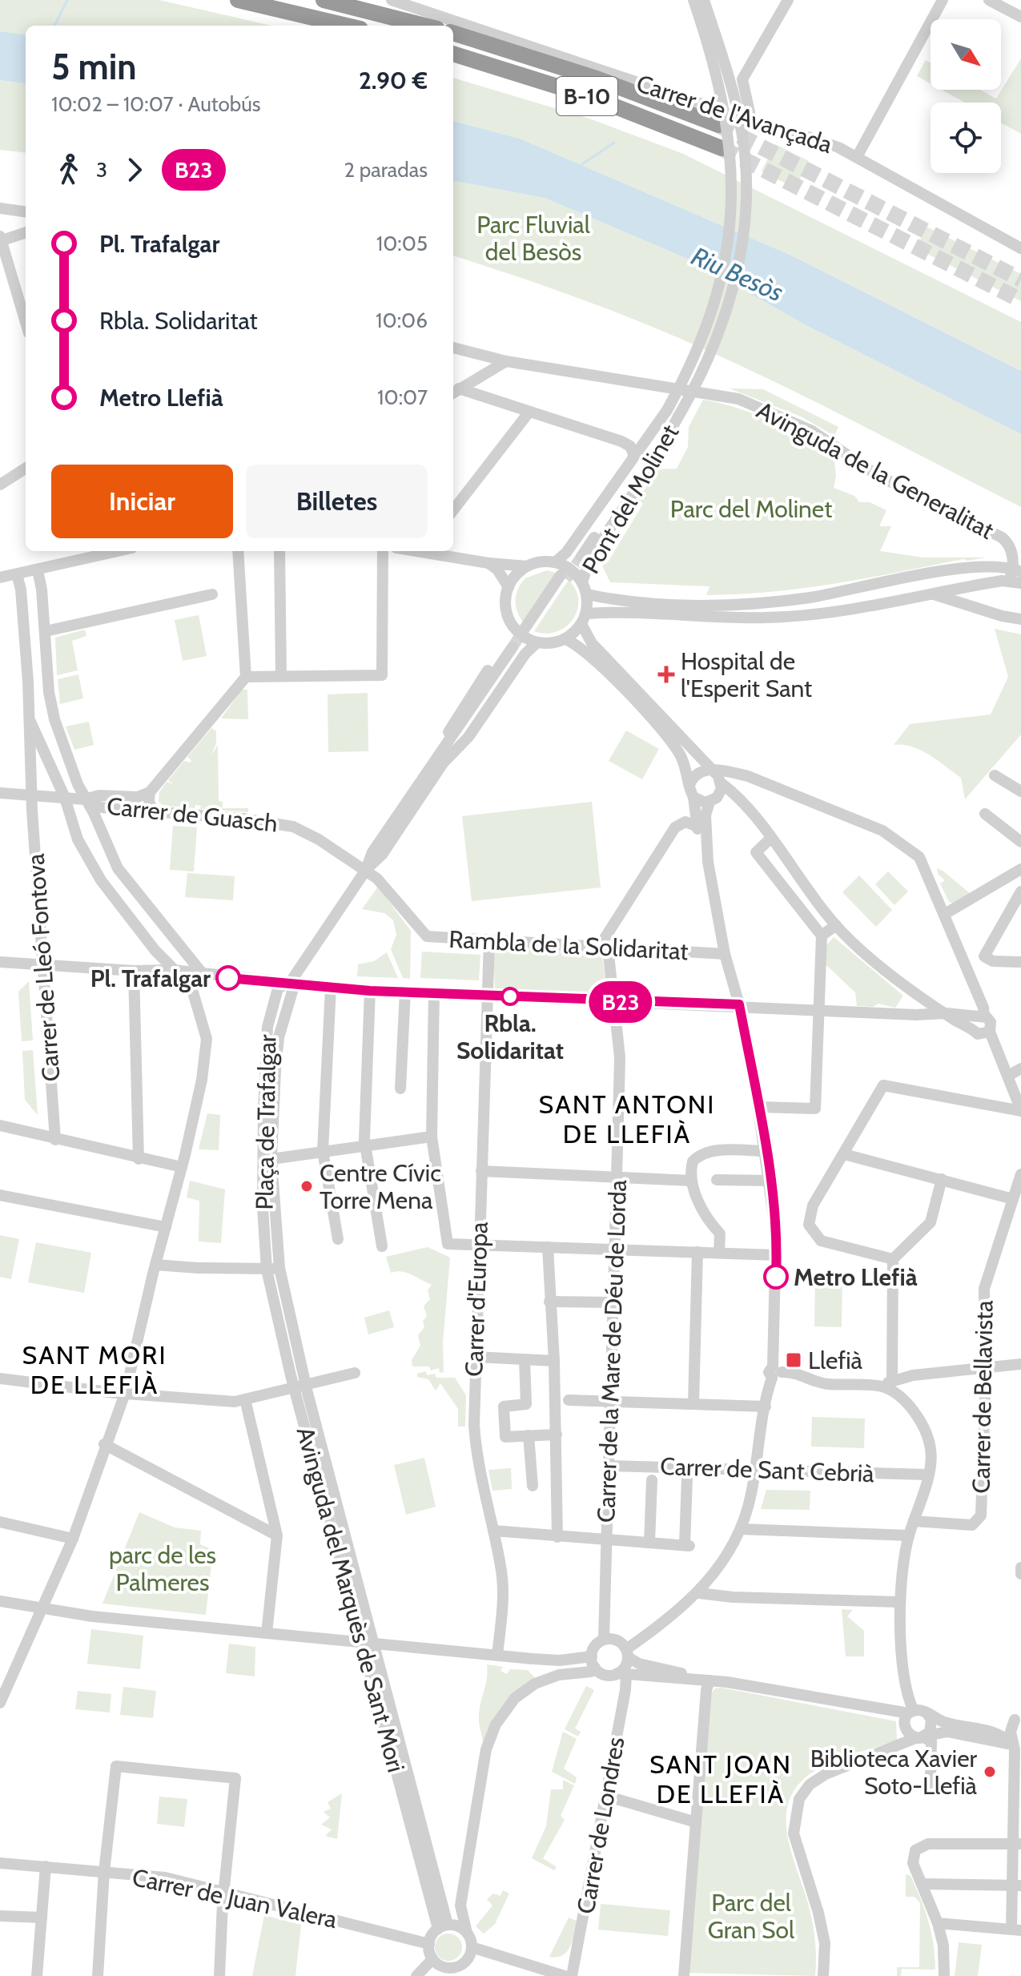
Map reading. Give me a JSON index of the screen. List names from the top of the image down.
{
  "streets": {
    "highway": ["B-10"],
    "street": [
      "Carrer de l'Avançada",
      "Avinguda de la Generalitat",
      "Pont del Molinet",
      "Carrer de Guasch",
      "Rambla de la Solidaritat",
      "Carrer de Lleó Fontova",
      "Plaça de Trafalgar",
      "Carrer d'Europa",
      "Carrer de la Mare de Déu de Lorda",
      "Carrer de Bellavista",
      "Carrer de Sant Cebrià",
      "Avinguda del Marquès de Sant Mori",
      "Carrer de Londres",
      "Carrer de Juan Valera"
    ]
  },
  "crossings": [
    ["Carrer de Guasch", "Rambla de la Solidaritat"],
    ["Carrer de Guasch", "Carrer de Lleó Fontova"],
    ["Rambla de la Solidaritat", "Carrer d'Europa"],
    ["Rambla de la Solidaritat", "Carrer de la Mare de Déu de Lorda"],
    ["Plaça de Trafalgar", "Avinguda del Marquès de Sant Mori"],
    ["Carrer de la Mare de Déu de Lorda", "Carrer de Sant Cebrià"],
    ["Carrer de la Mare de Déu de Lorda", "Carrer de Londres"],
    ["Avinguda del Marquès de Sant Mori", "Carrer de Juan Valera"]
  ],
  "districts": ["SANT ANTONI DE LLEFIÀ", "SANT MORI DE LLEFIÀ", "SANT JOAN DE LLEFIÀ"],
  "water": ["Riu Besòs"],
  "parks": [
    "Parc Fluvial del Besòs",
    "Parc del Molinet",
    "parc de les Palmeres",
    "Parc del Gran Sol"
  ],
  "places": {
    "health": ["Hospital de l'Esperit Sant"],
    "other": [
      "Pl. Trafalgar",
      "Rbla. Solidaritat",
      "Centre Cívic Torre Mena",
      "Metro Llefià",
      "Biblioteca Xavier Soto-Llefià"
    ],
    "transit": ["Llefià"]
  },
  "lines": ["bus line B23"],
  "north": "bottom right",
  "page": {
    "on_map": "B23",
    "heading": ["5 min", "10:02 – 10:07 · Autobús", "2.90 €"],
    "legs": ["3", "B23", "2 paradas"],
    "list": [
      {
        "name": "Pl. Trafalgar",
        "value": "10:05"
      },
      {
        "name": "Rbla. Solidaritat",
        "value": "10:06"
      },
      {
        "name": "Metro Llefià",
        "value": "10:07"
      }
    ],
    "buttons": ["Iniciar", "Billetes"]
  }
}
